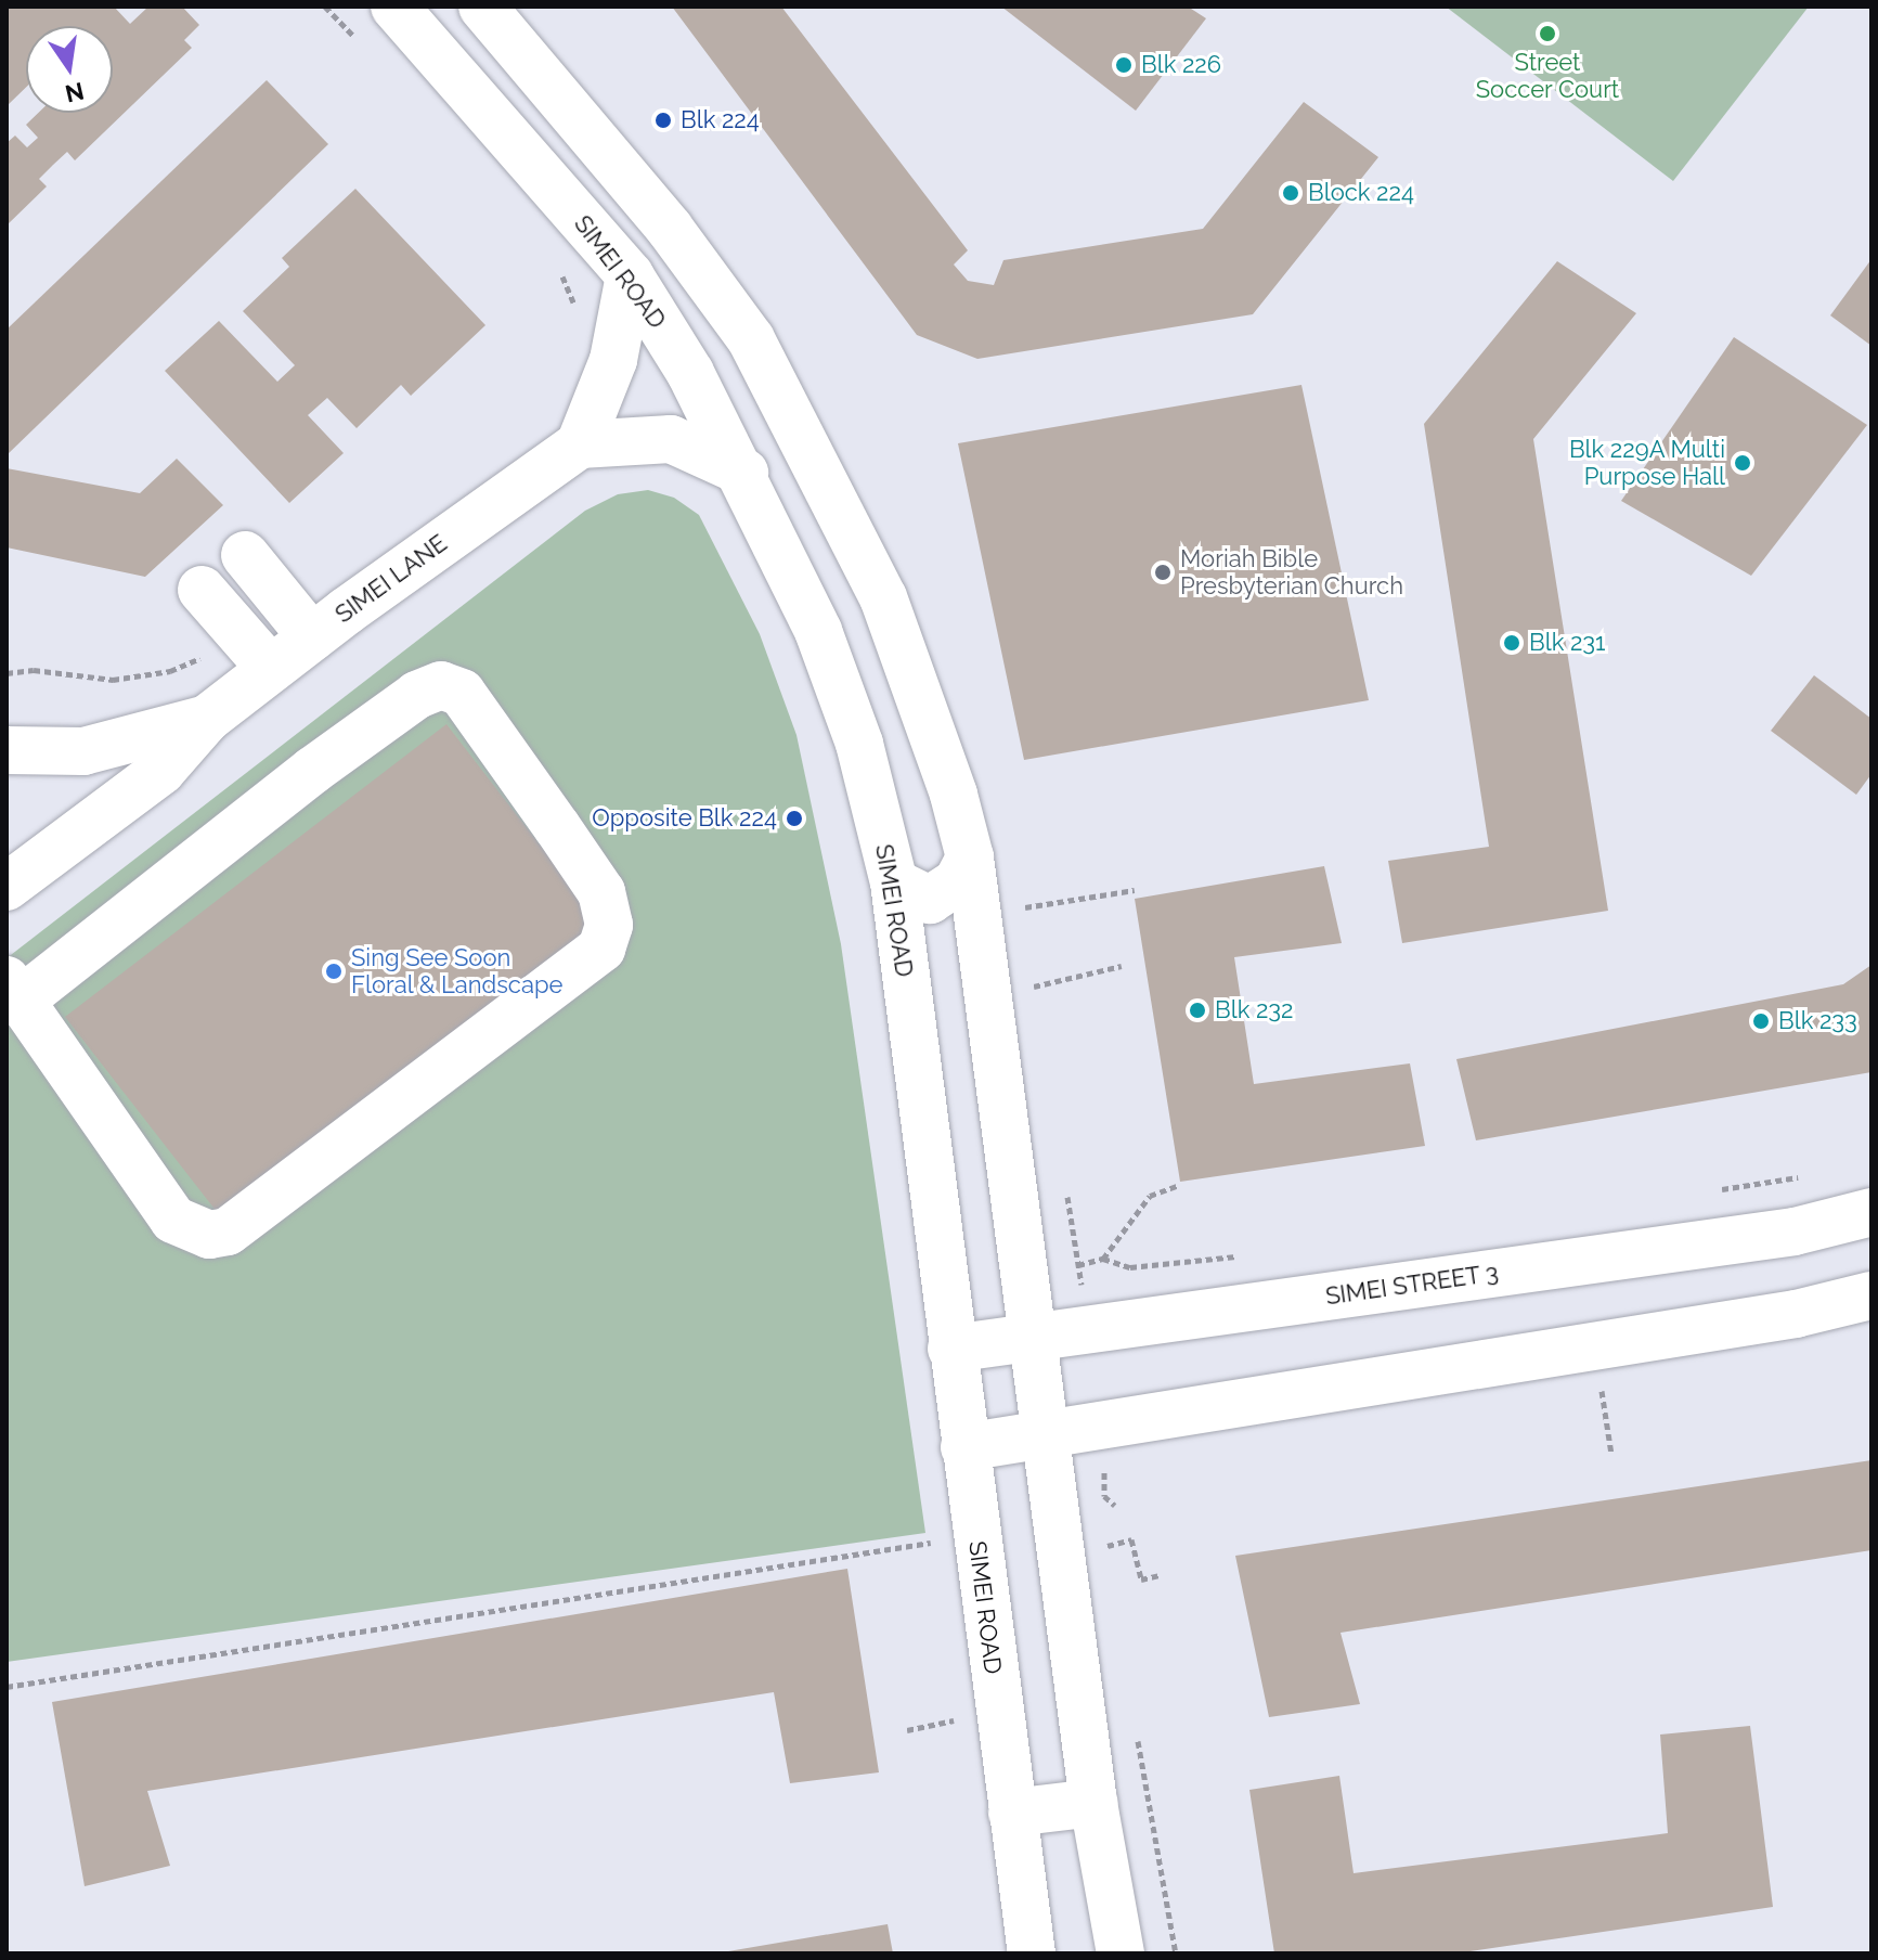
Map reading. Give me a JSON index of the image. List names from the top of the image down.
{
  "streets": {
    "main road": ["SIMEI ROAD", "SIMEI LANE", "SIMEI STREET 3"]
  },
  "crossings": [
    ["SIMEI ROAD", "SIMEI STREET 3"]
  ],
  "places": [
    "Street Soccer Court",
    "Blk 226",
    "Blk 224",
    "Block 224",
    "Blk 229A Multi Purpose Hall",
    "Moriah Bible Presbyterian Church",
    "Blk 231",
    "Opposite Blk 224",
    "Sing See Soon Floral & Landscape",
    "Blk 232",
    "Blk 233"
  ],
  "north": "bottom"
}
